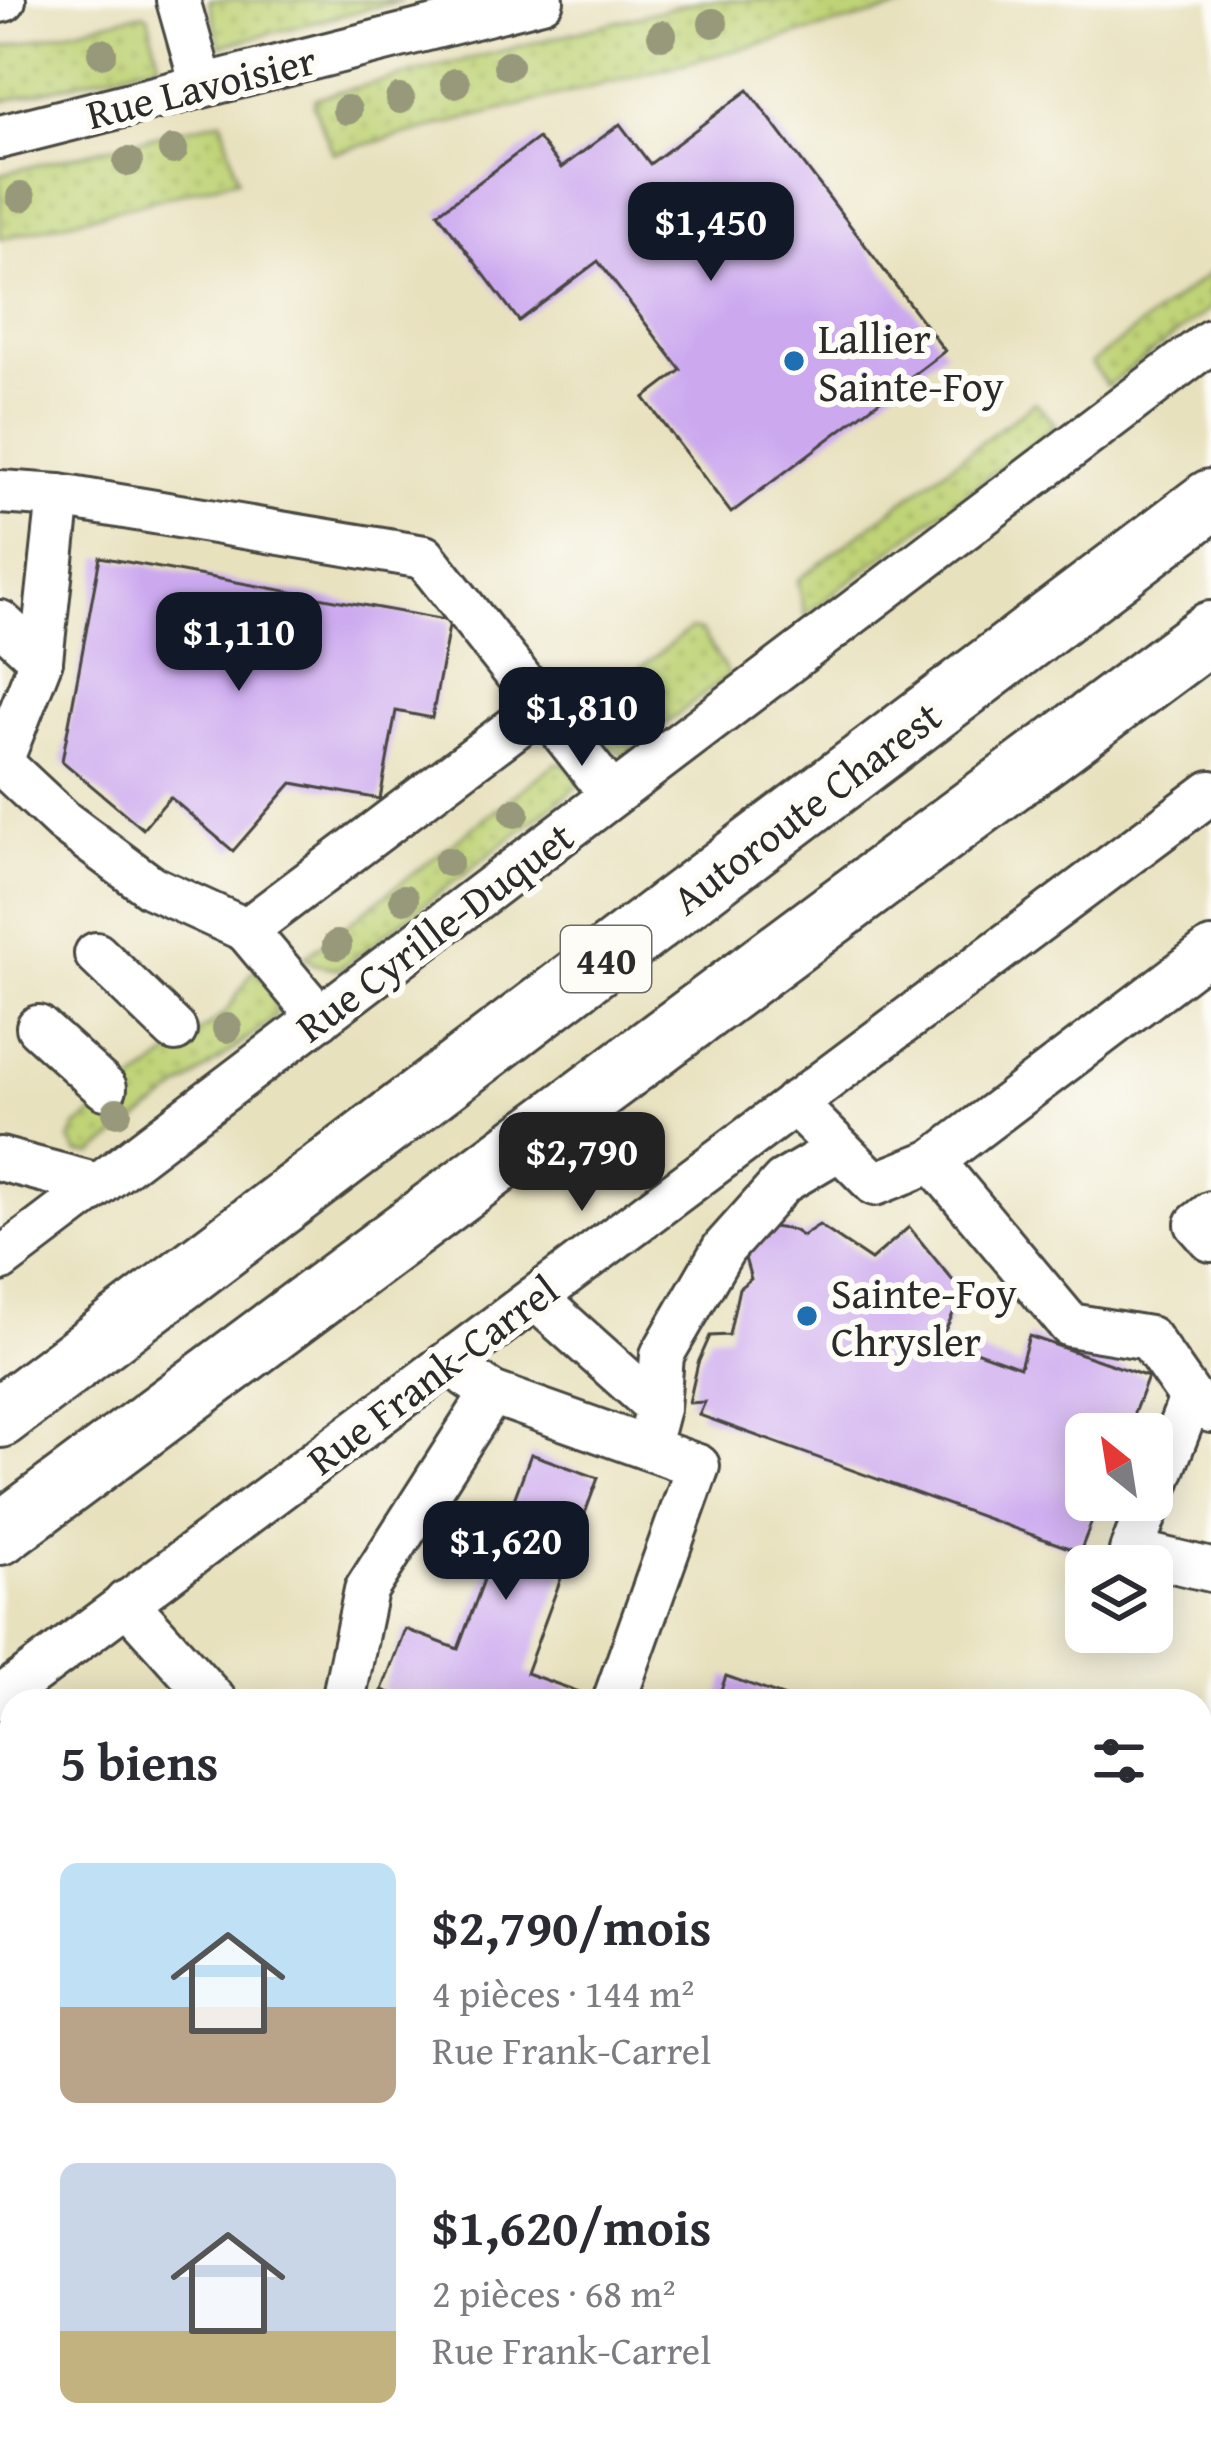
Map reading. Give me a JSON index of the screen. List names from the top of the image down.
{
  "streets": {
    "highway": ["Autoroute Charest", "440"],
    "street": ["Rue Lavoisier", "Rue Cyrille-Duquet", "Rue Frank-Carrel"]
  },
  "places": ["Lallier Sainte-Foy", "Sainte-Foy Chrysler"],
  "north": "top left",
  "page": {
    "price": [
      "$1,450",
      "$1,110",
      "$1,810",
      "$2,790",
      "$1,620"
    ],
    "heading": "5 biens",
    "list": [
      {
        "name": "$2,790/mois",
        "note": "4 pièces · 144 m² · Rue Frank-Carrel"
      },
      {
        "name": "$1,620/mois",
        "note": "2 pièces · 68 m² · Rue Frank-Carrel"
      }
    ]
  }
}
